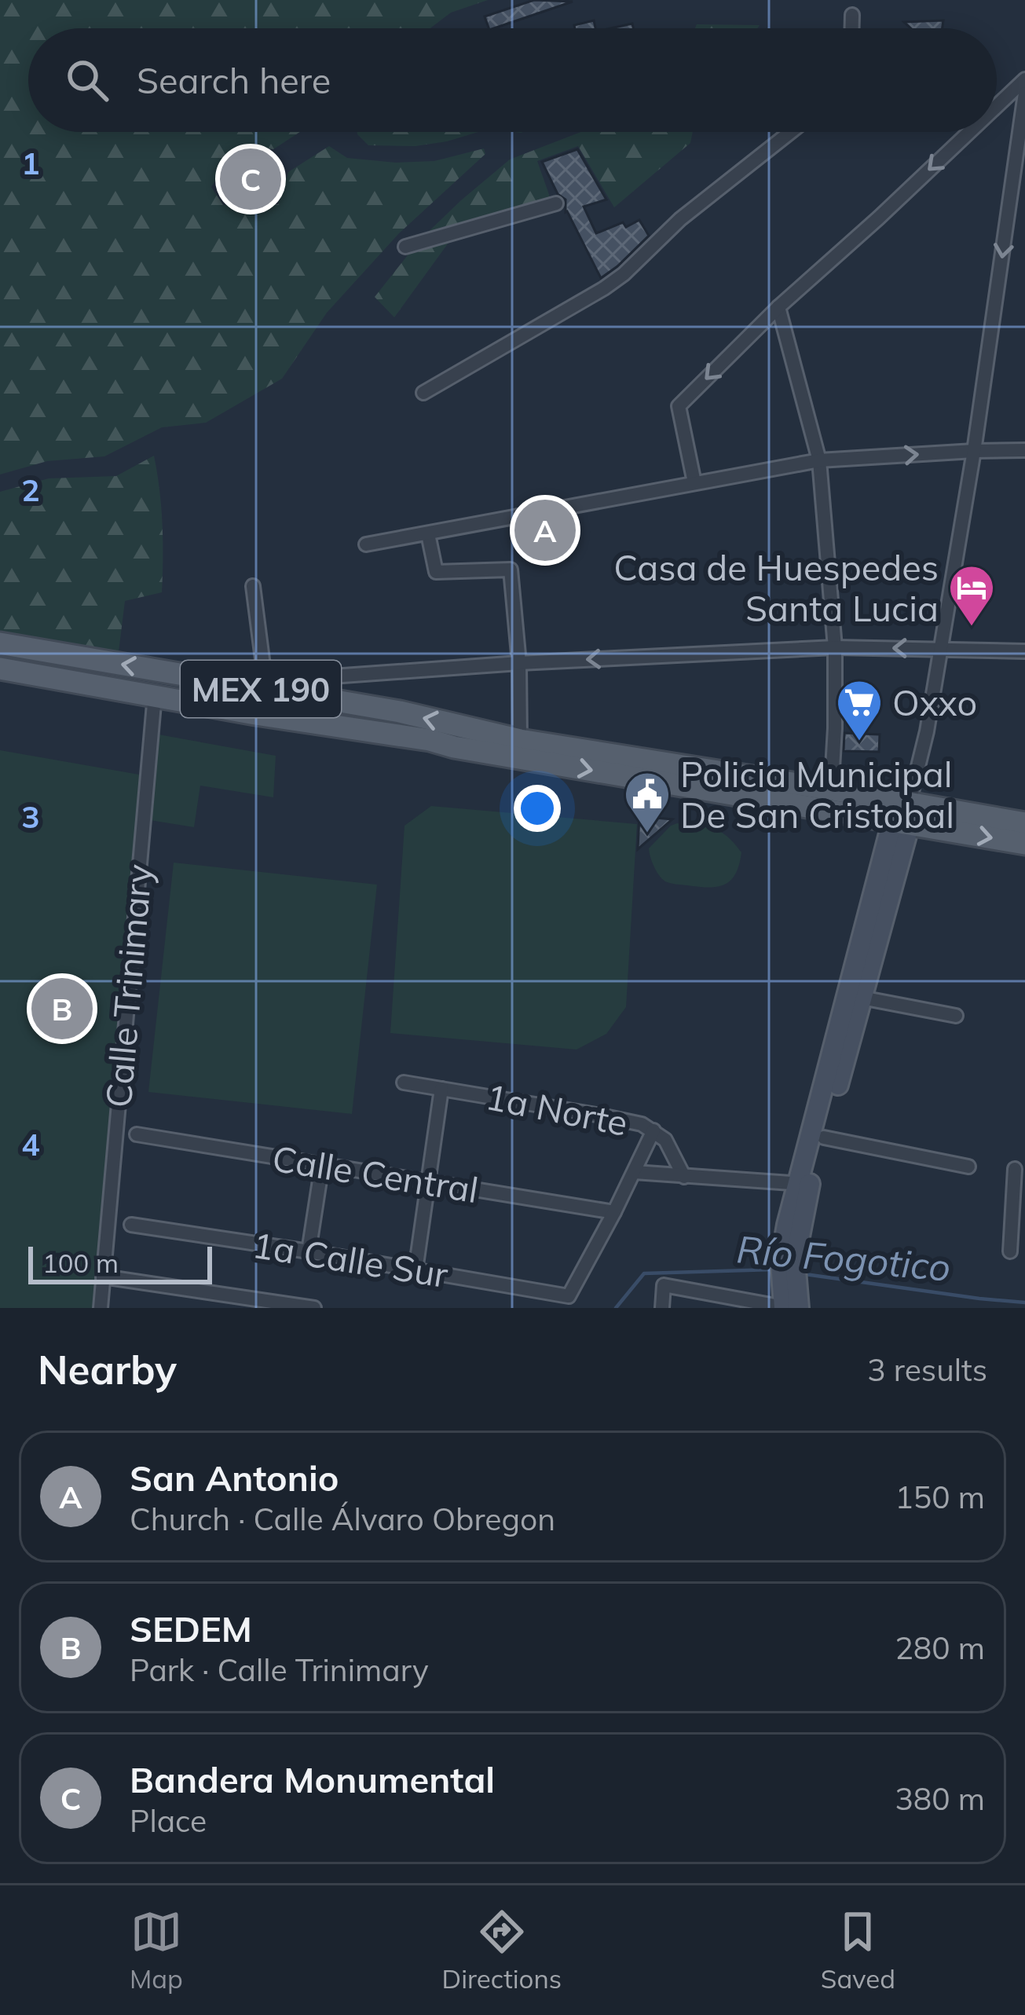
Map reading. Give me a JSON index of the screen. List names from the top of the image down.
{
  "streets": {
    "main road": ["MEX 190"],
    "street": [
      "Calle Trinimary",
      "1a Norte",
      "Calle Central",
      "1a Calle Sur"
    ]
  },
  "crossings": [
    ["MEX 190", "Calle Trinimary"],
    ["Calle Central", "1a Calle Sur"]
  ],
  "water": ["Río Fogotico"],
  "places": {
    "hotel": ["Casa de Huespedes Santa Lucia"],
    "supermarket": ["Oxxo"],
    "public building": ["Policia Municipal De San Cristobal"]
  },
  "scale_bar": "100 m",
  "page": {
    "search": "Search here",
    "pins": ["C", "A", "B"],
    "scale": "100 m",
    "heading": ["Nearby", "3 results"],
    "list": [
      {
        "mark": "A",
        "name": "San Antonio",
        "note": "Church · Calle Álvaro Obregon",
        "value": "150 m"
      },
      {
        "mark": "B",
        "name": "SEDEM",
        "note": "Park · Calle Trinimary",
        "value": "280 m"
      },
      {
        "mark": "C",
        "name": "Bandera Monumental",
        "note": "Place",
        "value": "380 m"
      }
    ],
    "nav": ["Map", "Directions", "Saved"]
  },
  "grid": {
    "rows": [
      "1",
      "2",
      "3",
      "4"
    ]
  }
}
